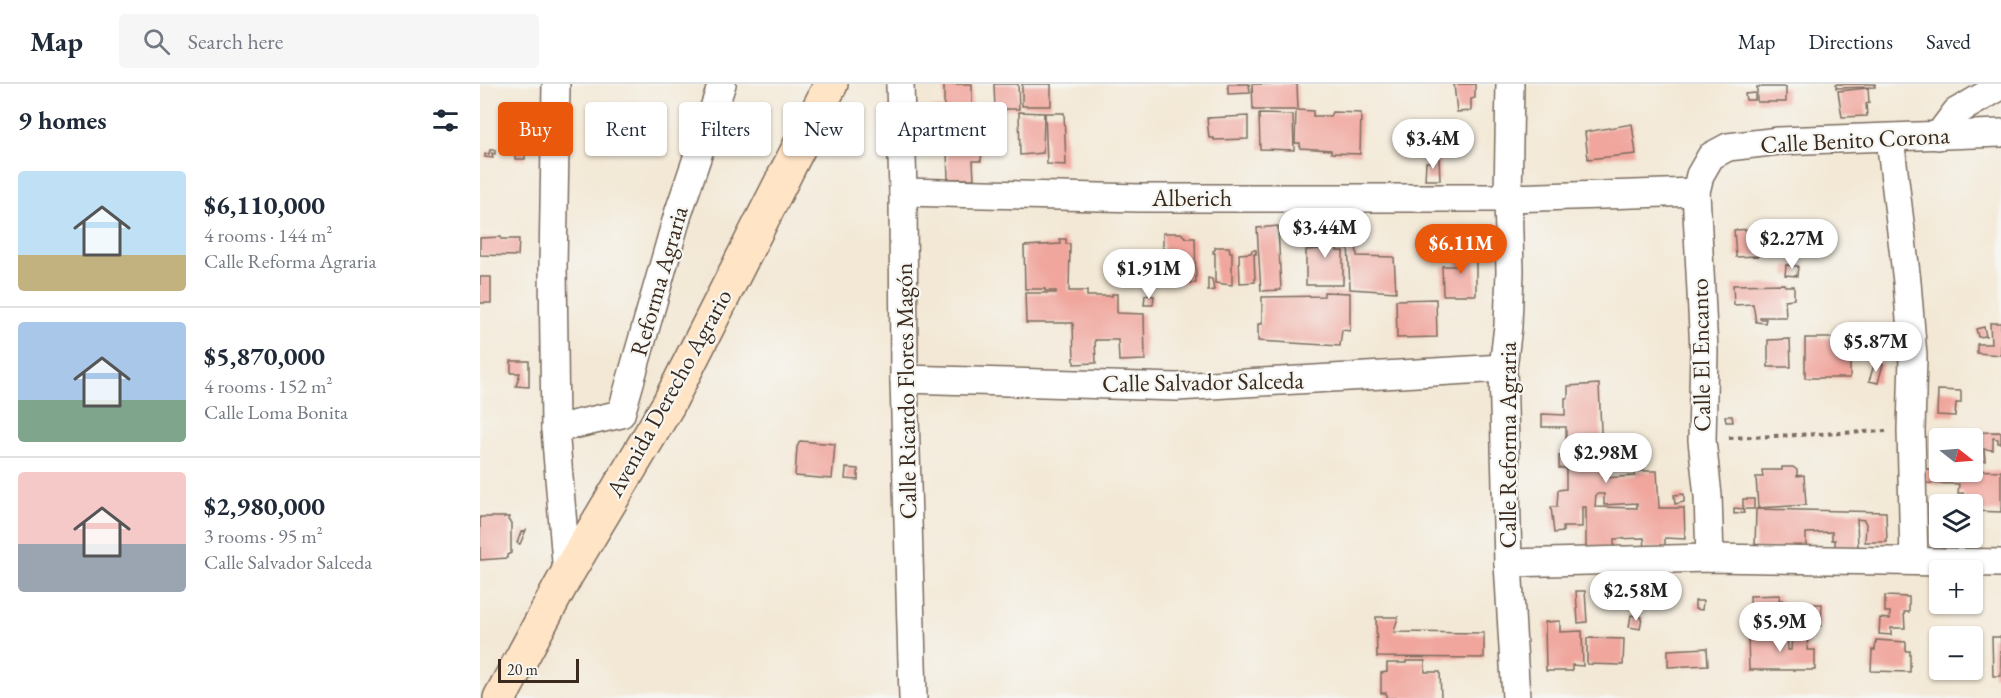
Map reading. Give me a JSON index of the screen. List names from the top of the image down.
{
  "streets": {
    "street": [
      "Calle Benito Corona",
      "Alberich",
      "Reforma Agraria",
      "Calle El Encanto",
      "Calle Salvador Salceda",
      "Calle Ricardo Flores Magón",
      "Avenida Derecho Agrario",
      "Calle Reforma Agraria"
    ]
  },
  "crossings": [
    ["Calle Benito Corona", "Calle El Encanto"],
    ["Alberich", "Calle El Encanto"],
    ["Alberich", "Calle Ricardo Flores Magón"],
    ["Alberich", "Calle Reforma Agraria"],
    ["Calle Salvador Salceda", "Calle Ricardo Flores Magón"],
    ["Calle Salvador Salceda", "Calle Reforma Agraria"]
  ],
  "scale_bar": "20 m",
  "north": "right",
  "page": {
    "header": "Map",
    "search": "Search here",
    "nav": ["Map", "Directions", "Saved"],
    "heading": "9 homes",
    "chip": [
      "Buy",
      "Rent",
      "Filters",
      "New",
      "Apartment"
    ],
    "price": [
      "$3.4M",
      "$3.44M",
      "$2.27M",
      "$6.11M",
      "$1.91M",
      "$5.87M",
      "$2.98M",
      "$2.58M",
      "$5.9M"
    ],
    "list": [
      {
        "name": "$6,110,000",
        "note": "4 rooms · 144 m² · Calle Reforma Agraria"
      },
      {
        "name": "$5,870,000",
        "note": "4 rooms · 152 m² · Calle Loma Bonita"
      },
      {
        "name": "$2,980,000",
        "note": "3 rooms · 95 m² · Calle Salvador Salceda"
      }
    ],
    "map_buttons": ["+", "−"],
    "scale": "20 m"
  }
}
